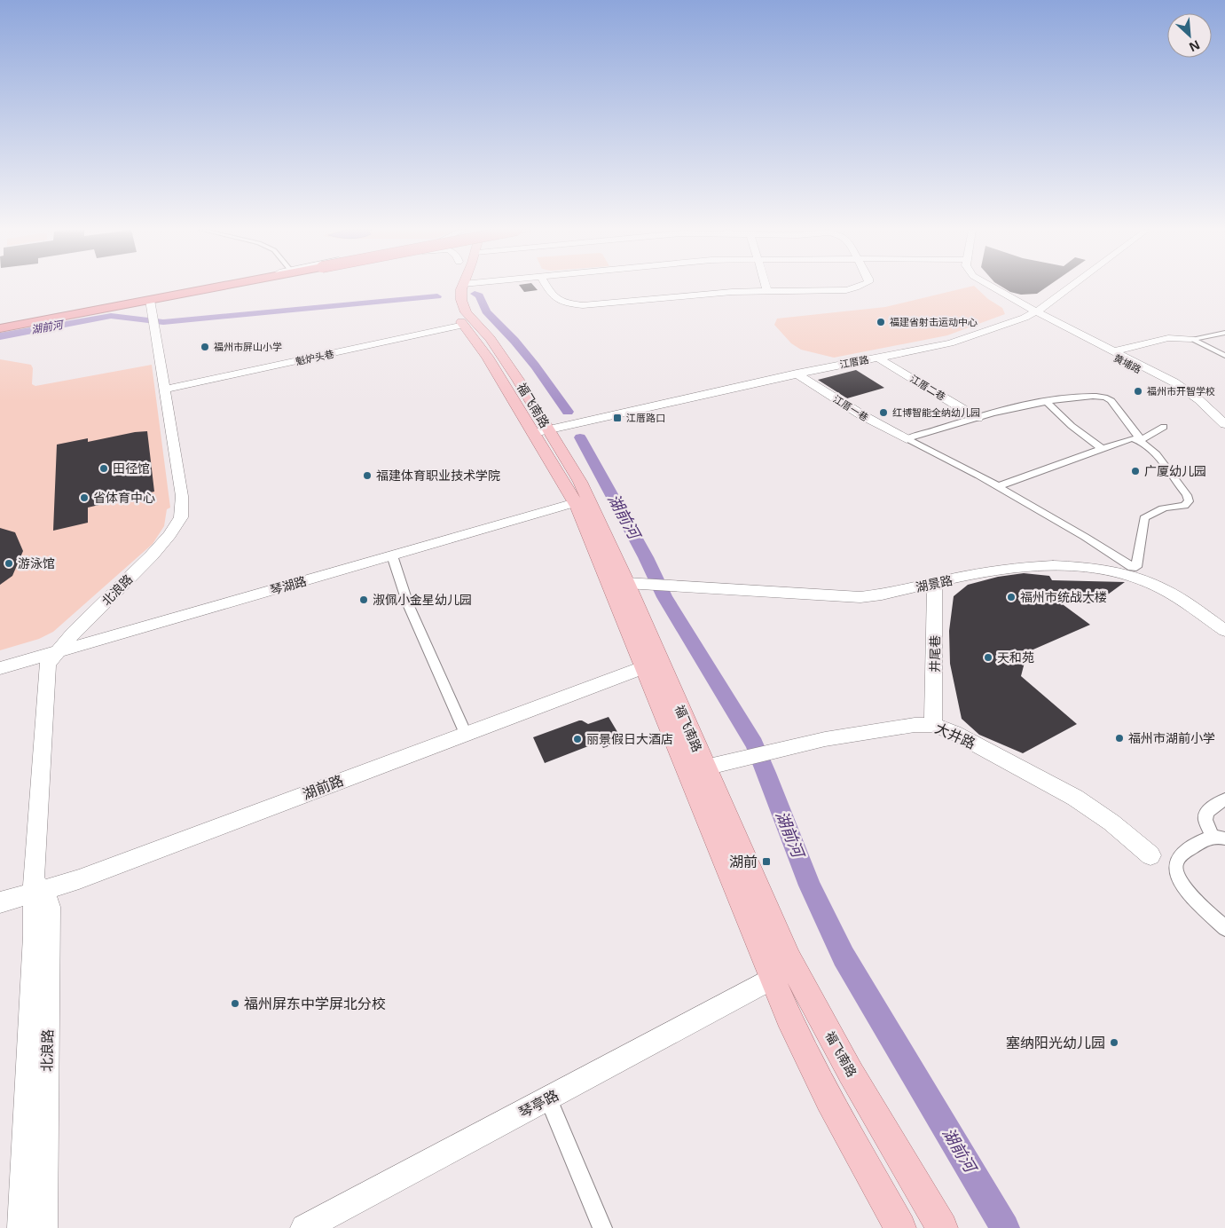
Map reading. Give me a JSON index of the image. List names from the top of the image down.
{
  "streets": {
    "main road": ["福飞南路"],
    "street": [
      "魁炉头巷",
      "江厝路",
      "黄埔路",
      "江厝二巷",
      "江厝一巷",
      "湖景路",
      "琴湖路",
      "北浪路",
      "井尾巷",
      "大井路",
      "湖前路",
      "琴亭路"
    ]
  },
  "crossings": [
    ["魁炉头巷", "福飞南路"],
    ["魁炉头巷", "北浪路"],
    ["江厝路", "黄埔路"],
    ["江厝路", "江厝二巷"],
    ["江厝路", "福飞南路"],
    ["江厝路", "江厝一巷"],
    ["福飞南路", "湖景路"],
    ["福飞南路", "琴湖路"],
    ["福飞南路", "大井路"],
    ["福飞南路", "湖前路"],
    ["福飞南路", "琴亭路"],
    ["湖景路", "井尾巷"],
    ["琴湖路", "北浪路"],
    ["北浪路", "湖前路"],
    ["井尾巷", "大井路"]
  ],
  "water": ["湖前河"],
  "places": {
    "other": [
      "福建省射击运动中心",
      "福州市屏山小学",
      "福州市开智学校",
      "红博智能全纳幼儿园",
      "田径馆",
      "广厦幼儿园",
      "福建体育职业技术学院",
      "省体育中心",
      "游泳馆",
      "福州市统战大楼",
      "淑佩小金星幼儿园",
      "天和苑",
      "福州市湖前小学",
      "丽景假日大酒店",
      "福州屏东中学屏北分校",
      "塞纳阳光幼儿园"
    ],
    "transit": ["江厝路口", "湖前"]
  },
  "north": "bottom right"
}
